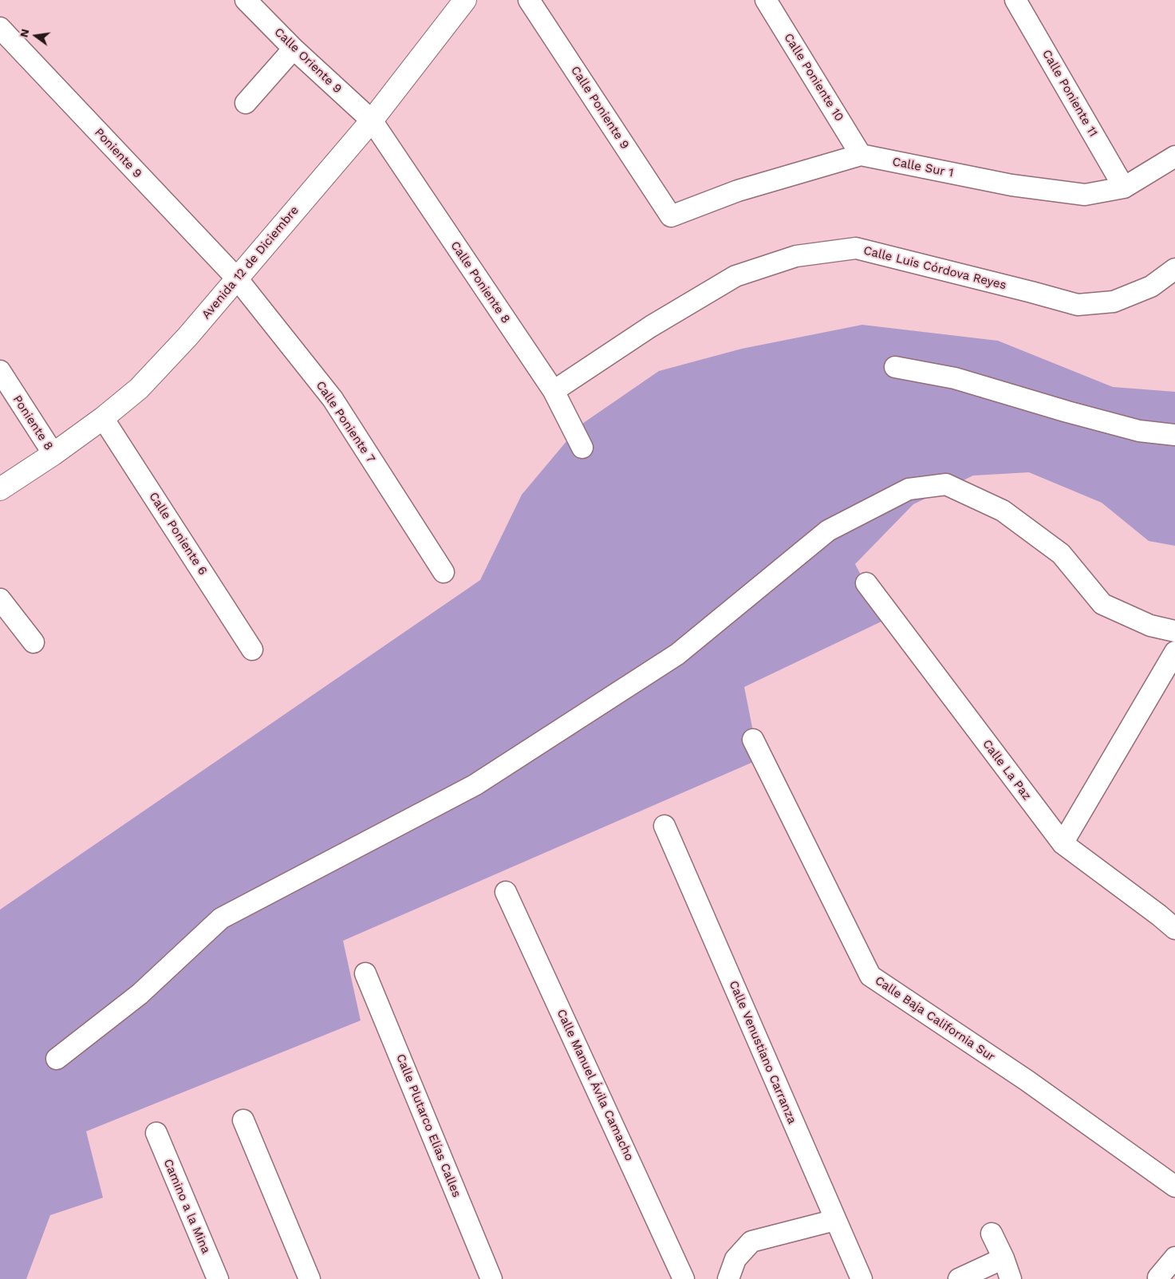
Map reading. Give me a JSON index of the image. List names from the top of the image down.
{
  "streets": {
    "street": [
      "Calle Oriente 9",
      "Calle Poniente 10",
      "Calle Poniente 11",
      "Calle Poniente 9",
      "Poniente 9",
      "Calle Sur 1",
      "Avenida 12 de Diciembre",
      "Calle Luis Córdova Reyes",
      "Calle Poniente 8",
      "Calle Poniente 7",
      "Poniente 8",
      "Calle Poniente 6",
      "Calle La Paz",
      "Calle Baja California Sur",
      "Calle Venustiano Carranza",
      "Calle Manuel Ávila Camacho",
      "Calle Plutarco Elías Calles",
      "Camino a la Mina"
    ]
  },
  "crossings": [
    ["Calle Oriente 9", "Avenida 12 de Diciembre"],
    ["Calle Oriente 9", "Calle Poniente 8"],
    ["Calle Poniente 10", "Calle Sur 1"],
    ["Calle Poniente 11", "Calle Sur 1"],
    ["Calle Poniente 9", "Calle Sur 1"],
    ["Poniente 9", "Avenida 12 de Diciembre"],
    ["Poniente 9", "Calle Poniente 7"],
    ["Avenida 12 de Diciembre", "Calle Poniente 8"],
    ["Avenida 12 de Diciembre", "Calle Poniente 7"],
    ["Avenida 12 de Diciembre", "Poniente 8"],
    ["Avenida 12 de Diciembre", "Calle Poniente 6"],
    ["Calle Luis Córdova Reyes", "Calle Poniente 8"]
  ],
  "north": "left"
}
